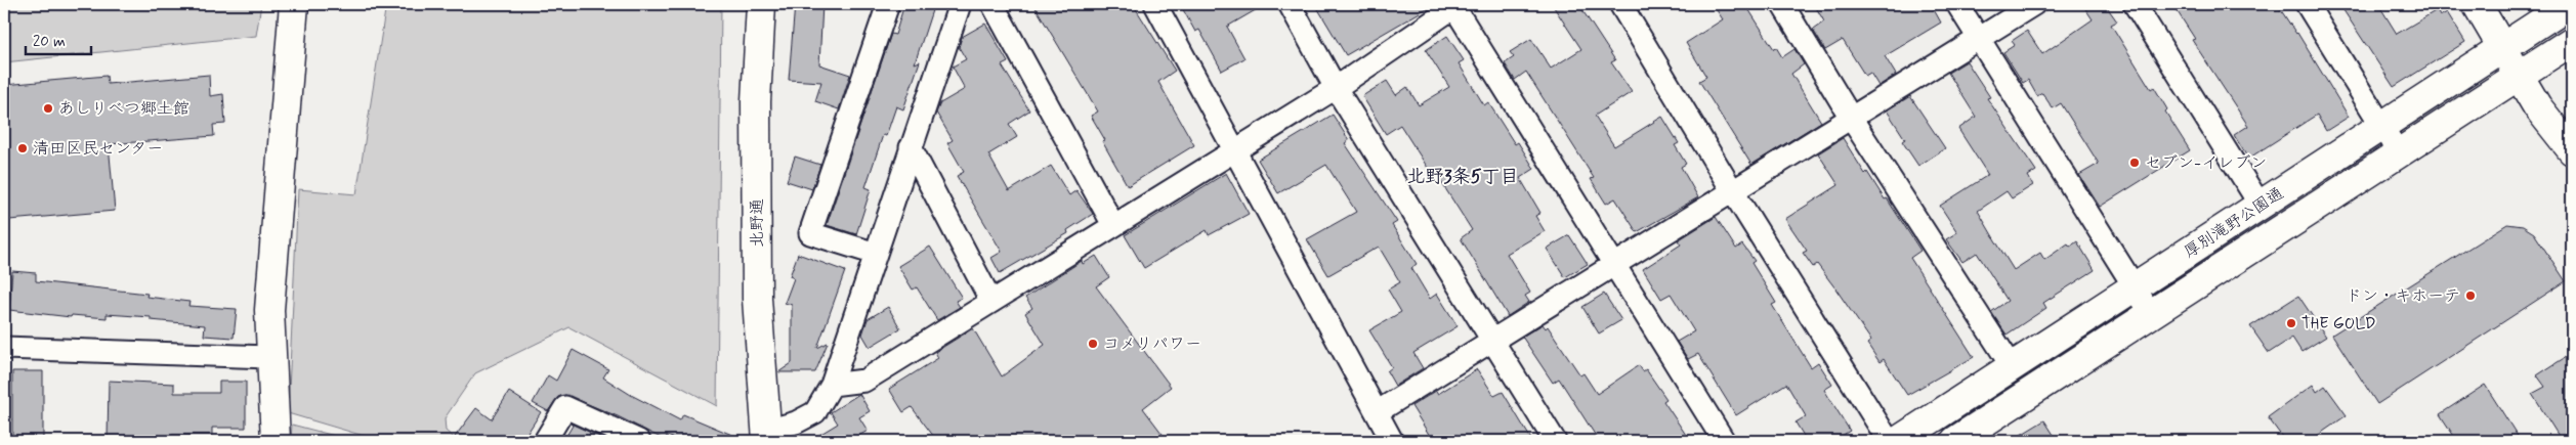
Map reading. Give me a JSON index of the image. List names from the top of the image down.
{
  "streets": {
    "main road": ["北野通", "厚別滝野公園通"]
  },
  "districts": ["北野3条5丁目"],
  "places": [
    "あしりべつ郷土館",
    "清田区民センター",
    "セブン-イレブン",
    "ドン・キホーテ",
    "THE GOLD",
    "コメリパワー"
  ],
  "scale_bar": "20 m"
}
